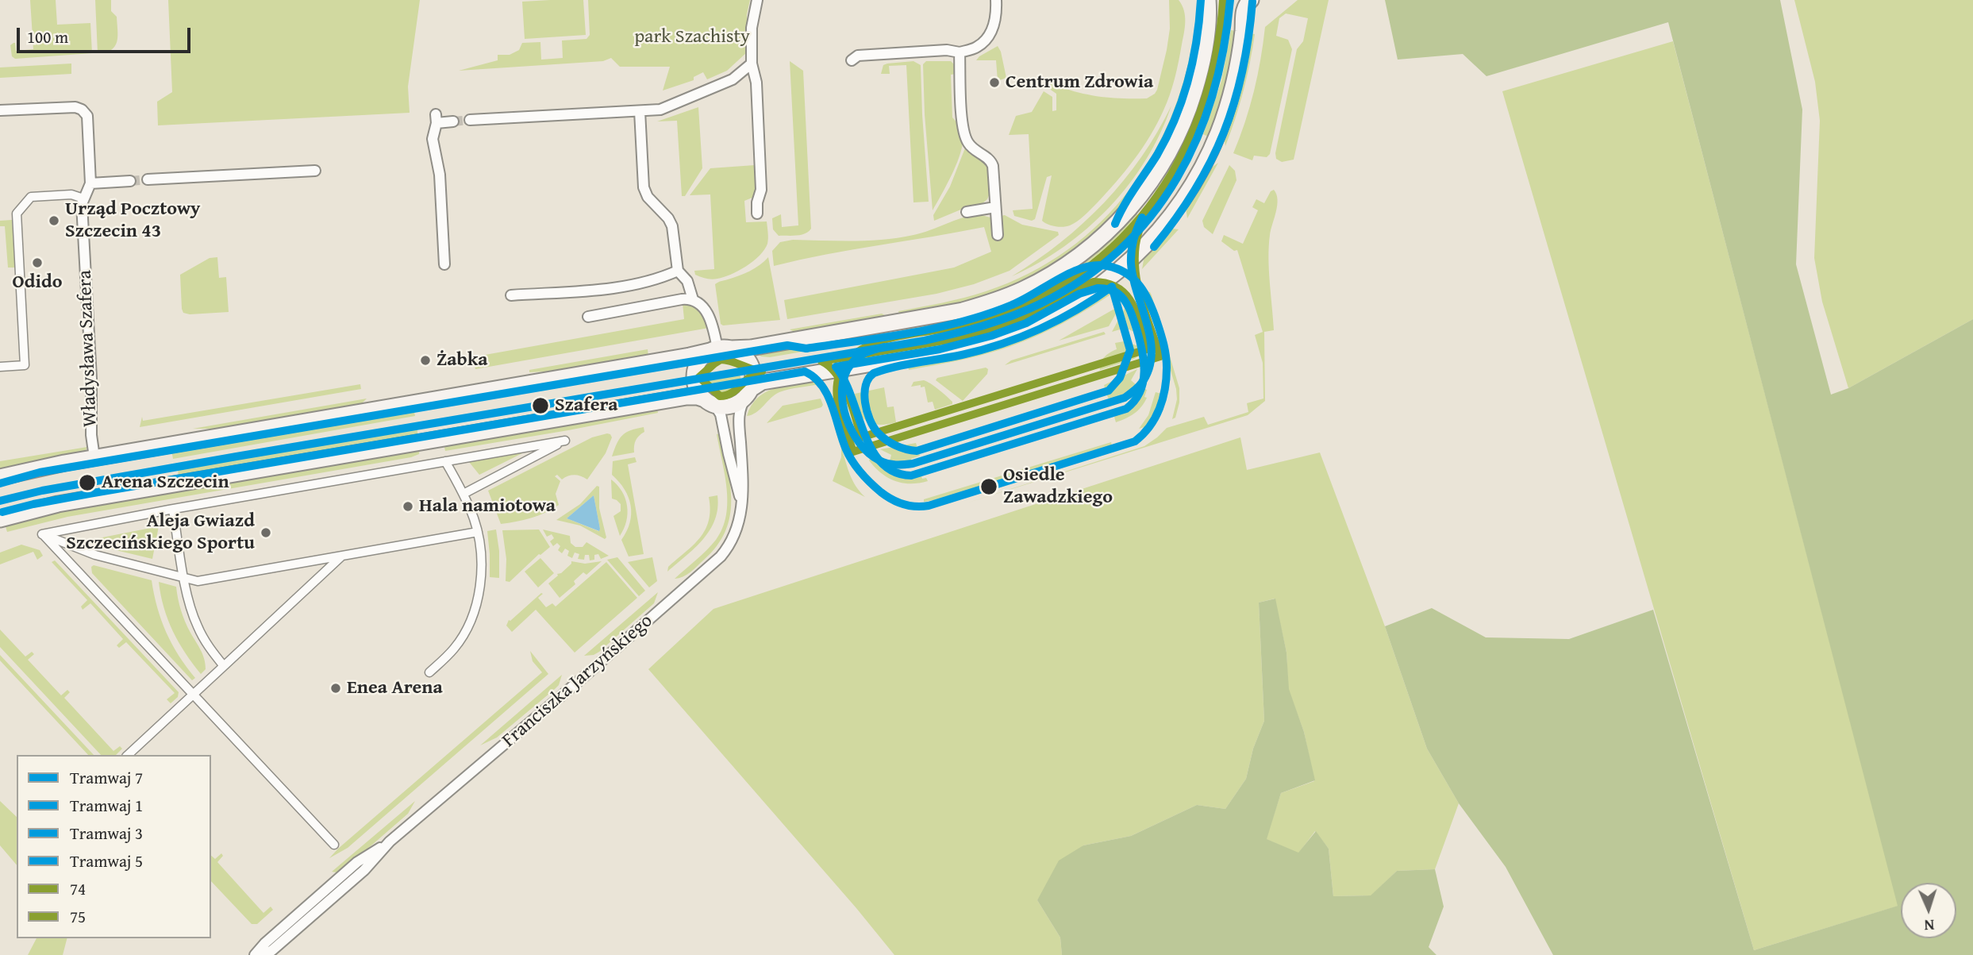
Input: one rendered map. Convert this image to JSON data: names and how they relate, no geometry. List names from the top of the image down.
{
  "streets": {
    "street": ["Władysława Szafera", "Franciszka Jarzyńskiego"]
  },
  "parks": ["park Szachisty"],
  "places": [
    "Centrum Zdrowia",
    "Urząd Pocztowy Szczecin 43",
    "Odido",
    "Żabka",
    "Szafera",
    "Arena Szczecin",
    "Osiedle Zawadzkiego",
    "Hala namiotowa",
    "Aleja Gwiazd Szczecińskiego Sportu",
    "Enea Arena"
  ],
  "lines": [
    "tram line 7",
    "tram line 5",
    "transit line 74",
    "tram line 1",
    "transit line 75",
    "tram line 3"
  ],
  "legend": [
    "Tramwaj 7",
    "Tramwaj 1",
    "Tramwaj 3",
    "Tramwaj 5",
    "74",
    "75"
  ],
  "scale_bar": "100 m",
  "north": "bottom"
}
